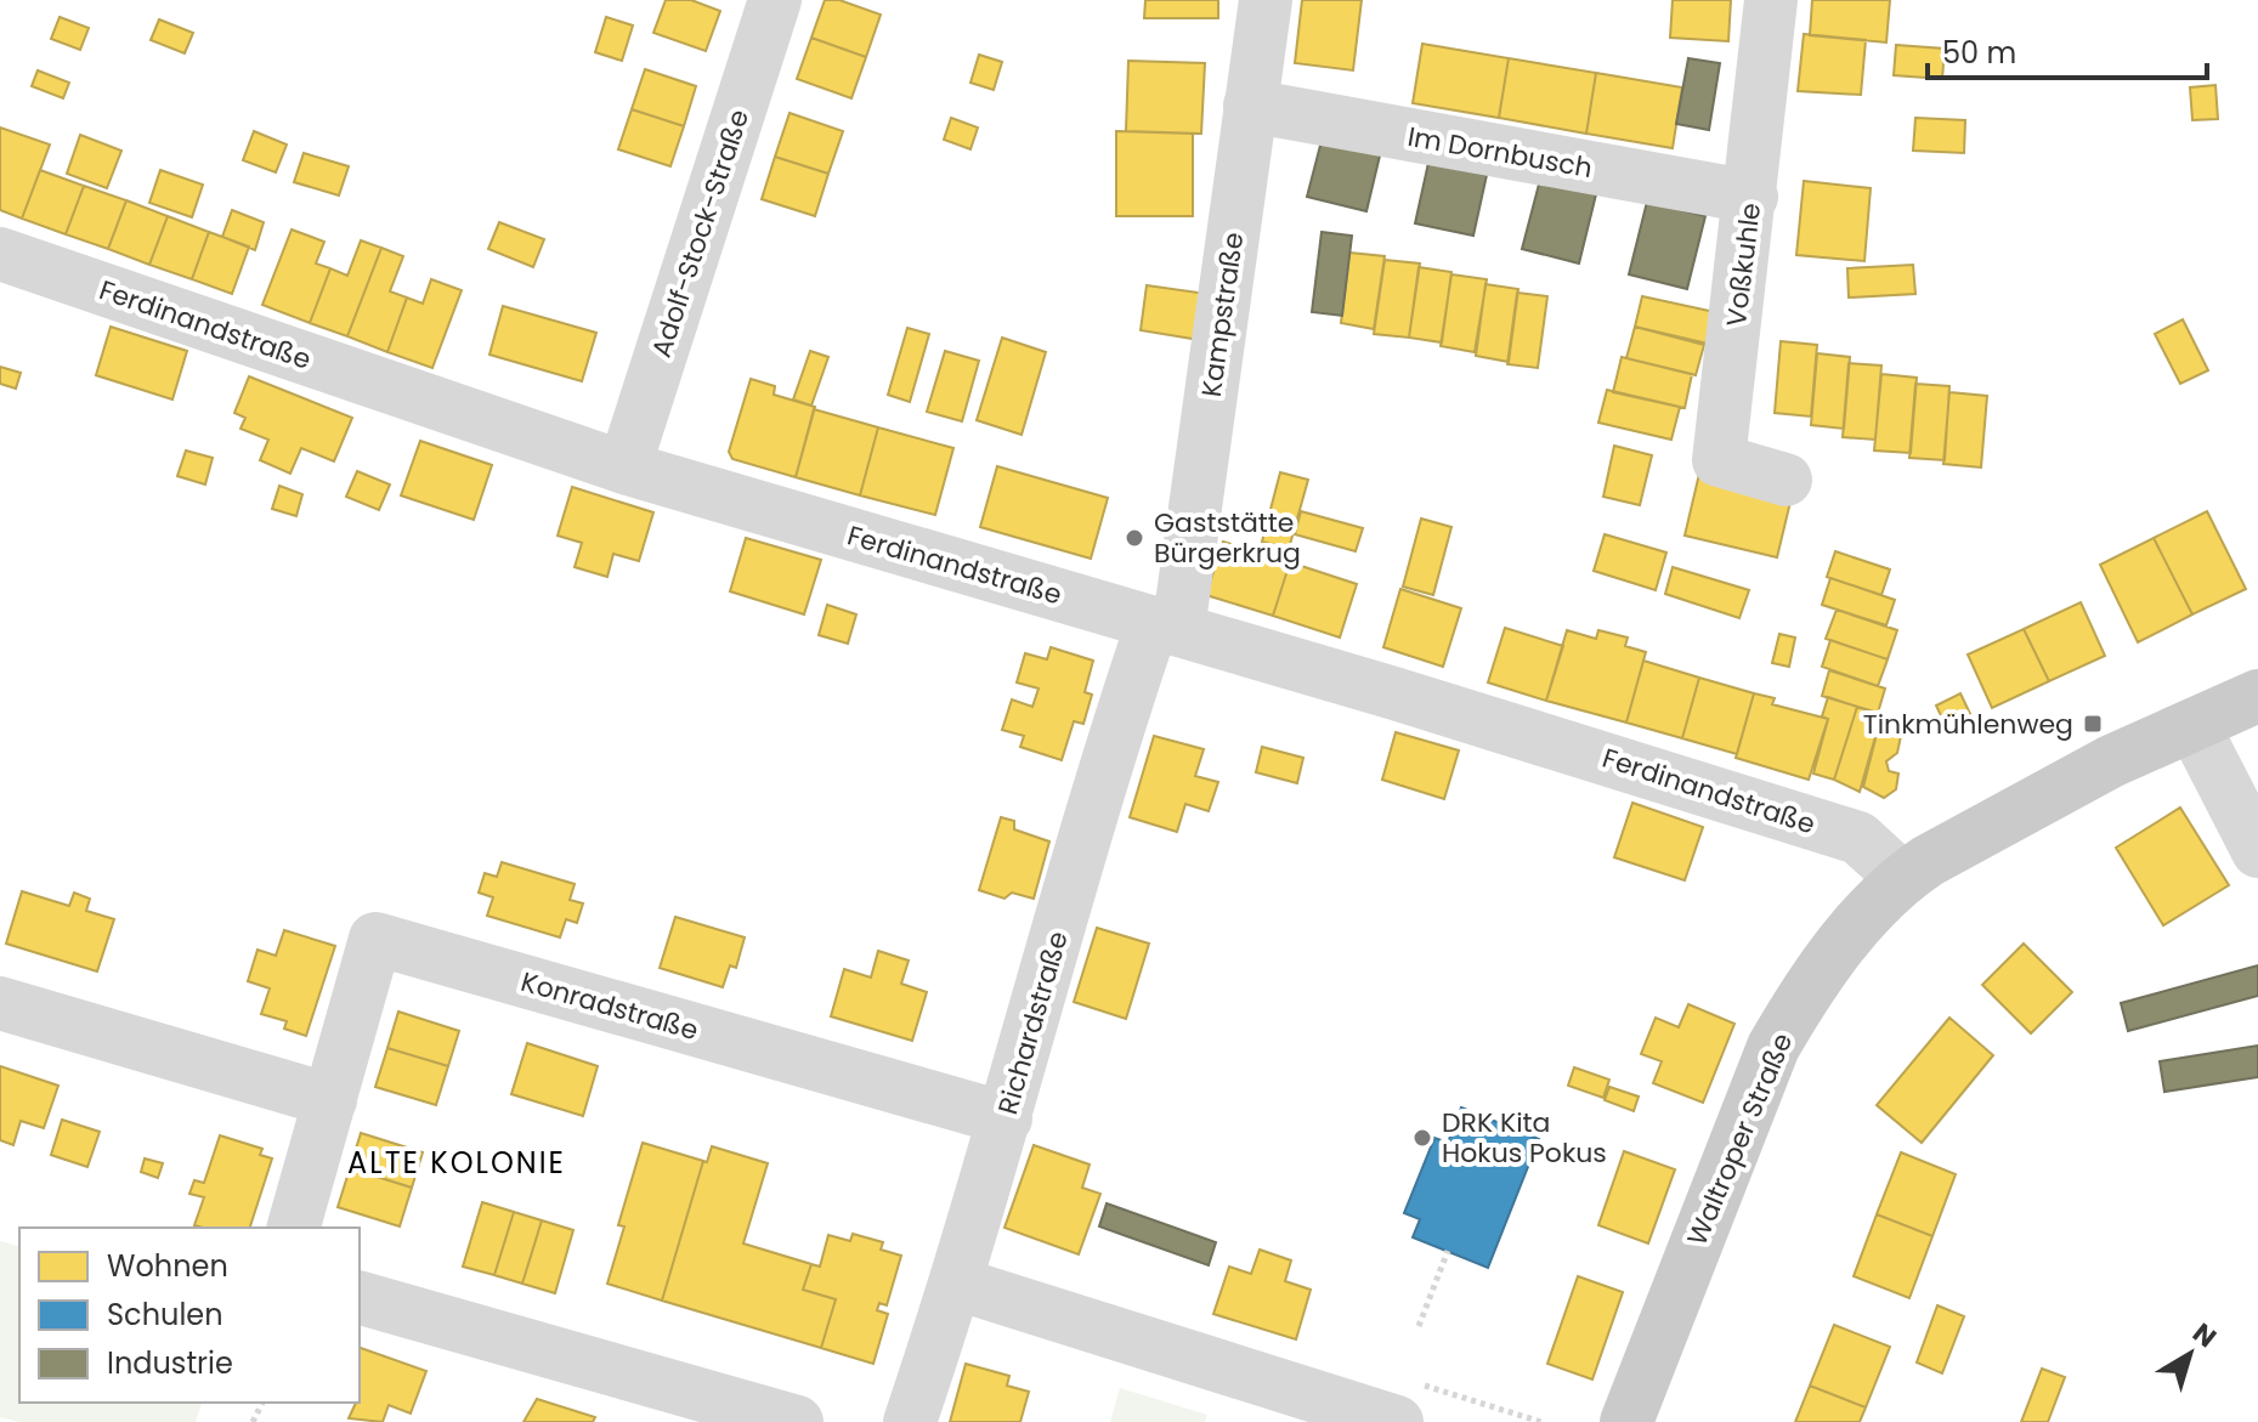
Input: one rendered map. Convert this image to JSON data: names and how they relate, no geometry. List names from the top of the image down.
{
  "streets": {
    "main road": ["Waltroper Straße"],
    "street": [
      "Im Dornbusch",
      "Adolf-Stock-Straße",
      "Voßkuhle",
      "Kampstraße",
      "Ferdinandstraße",
      "Konradstraße",
      "Richardstraße"
    ]
  },
  "crossings": [
    ["Im Dornbusch", "Voßkuhle"],
    ["Im Dornbusch", "Kampstraße"],
    ["Adolf-Stock-Straße", "Ferdinandstraße"],
    ["Kampstraße", "Ferdinandstraße"],
    ["Kampstraße", "Richardstraße"],
    ["Ferdinandstraße", "Richardstraße"],
    ["Ferdinandstraße", "Waltroper Straße"],
    ["Konradstraße", "Richardstraße"]
  ],
  "districts": ["ALTE KOLONIE"],
  "places": {
    "other": ["Gaststätte Bürgerkrug", "DRK Kita Hokus Pokus"],
    "transit": ["Tinkmühlenweg"]
  },
  "legend": ["Wohnen", "Schulen", "Industrie"],
  "scale_bar": "50 m",
  "north": "top right"
}
